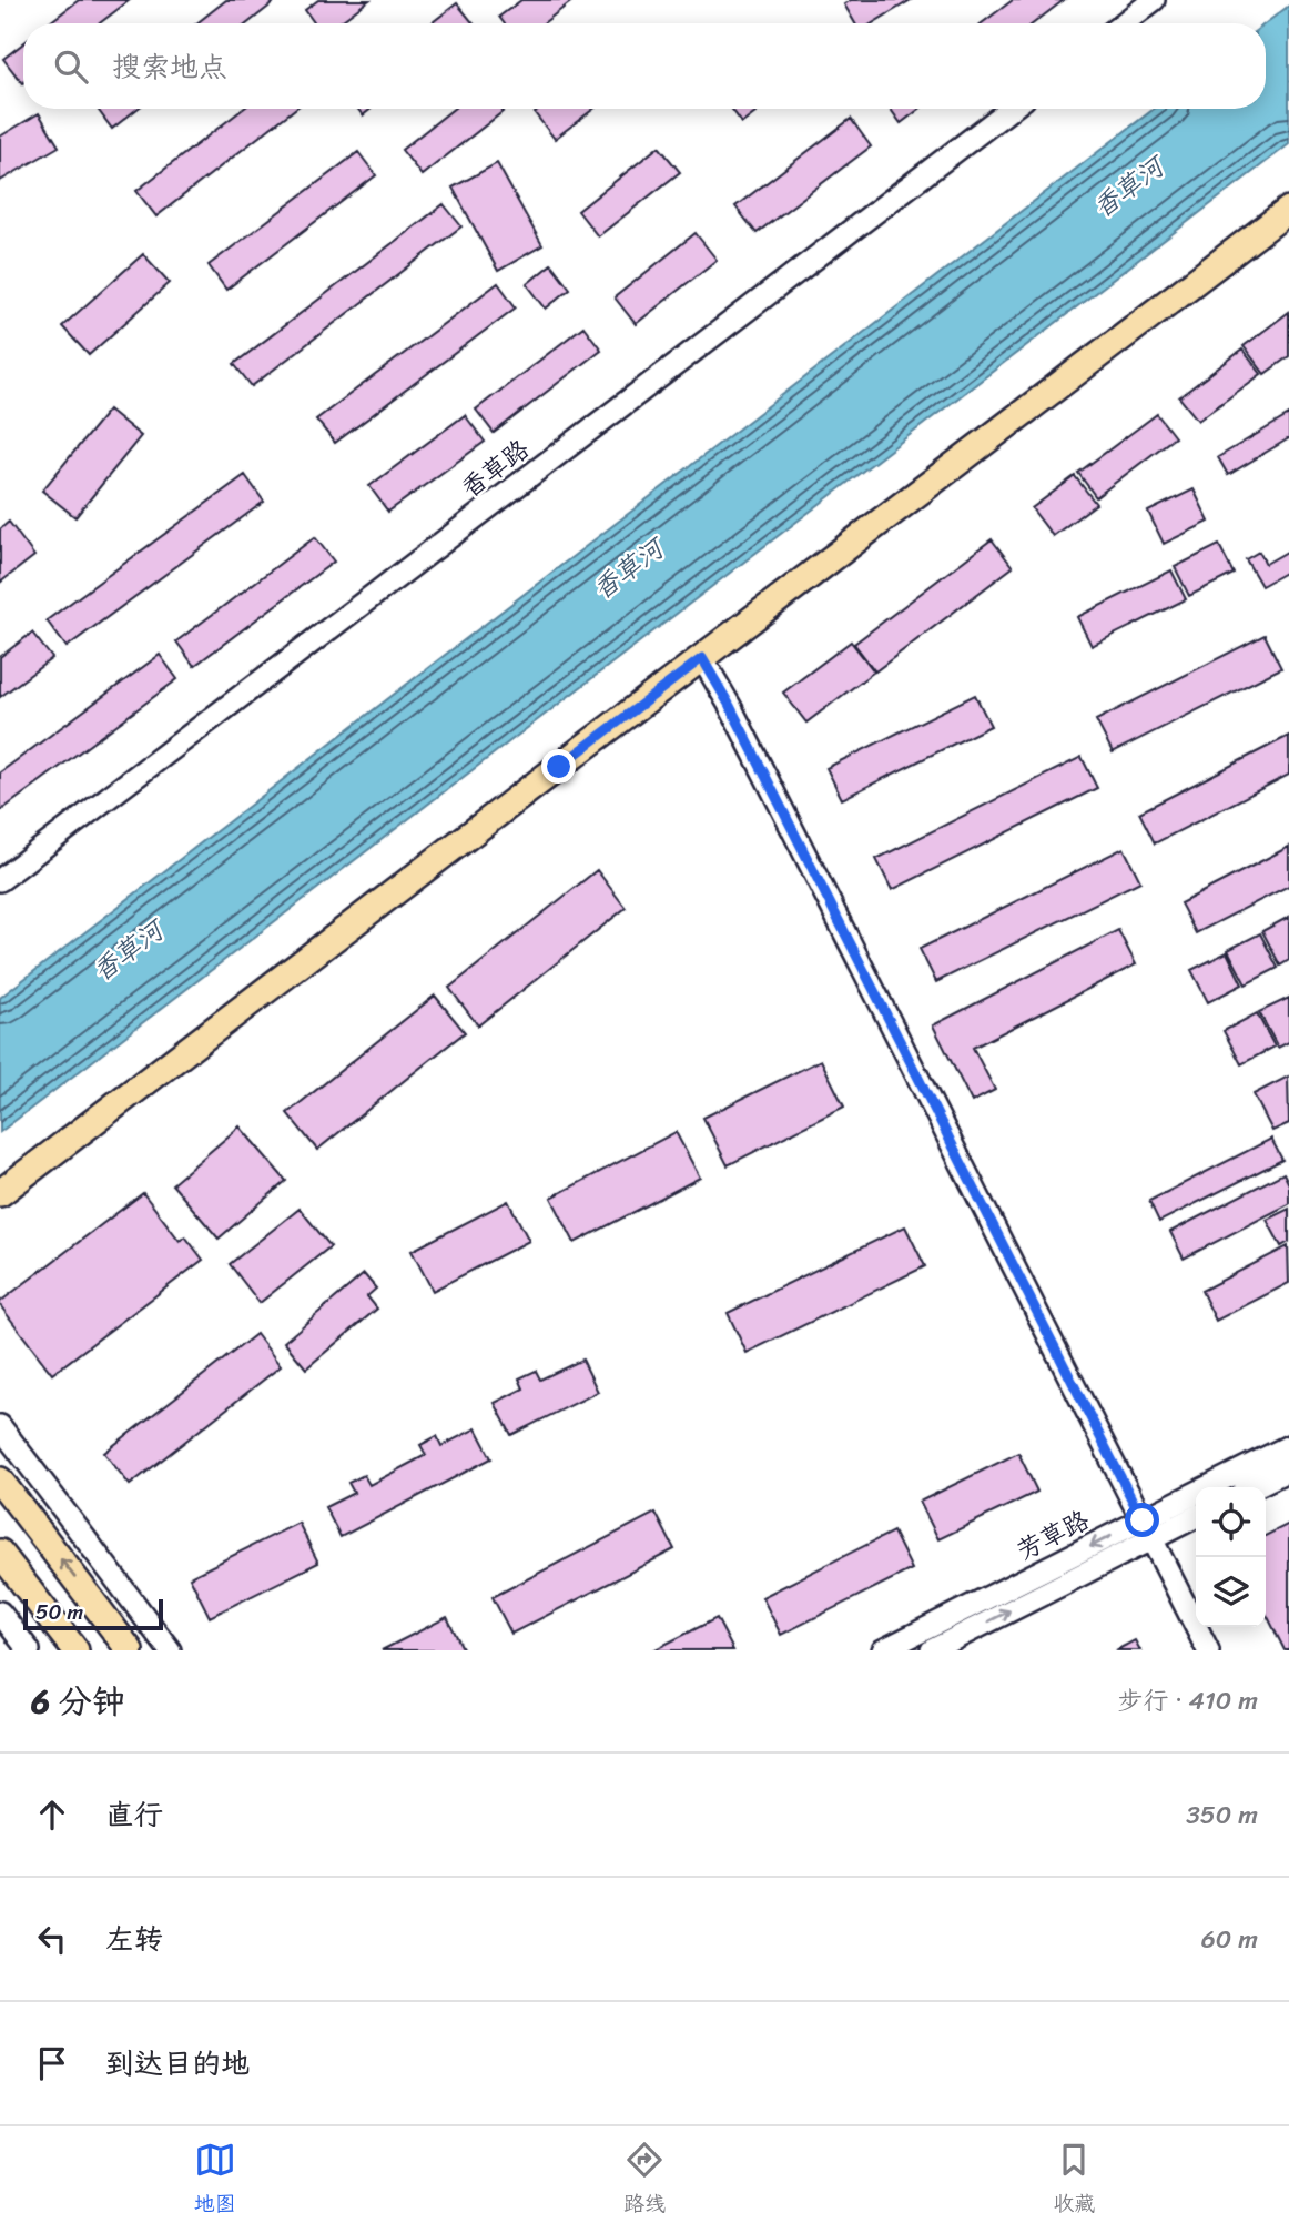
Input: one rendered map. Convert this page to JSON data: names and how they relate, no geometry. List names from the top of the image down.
{
  "streets": {
    "street": ["香草路", "芳草路"]
  },
  "water": ["香草河"],
  "scale_bar": "50 m",
  "page": {
    "search": "搜索地点",
    "scale": "50 m",
    "heading": ["6 分钟", "步行 · 410 m"],
    "list": [
      ["直行", "350 m"],
      ["左转", "60 m"],
      "到达目的地"
    ],
    "nav": ["地图", "路线", "收藏"]
  }
}
